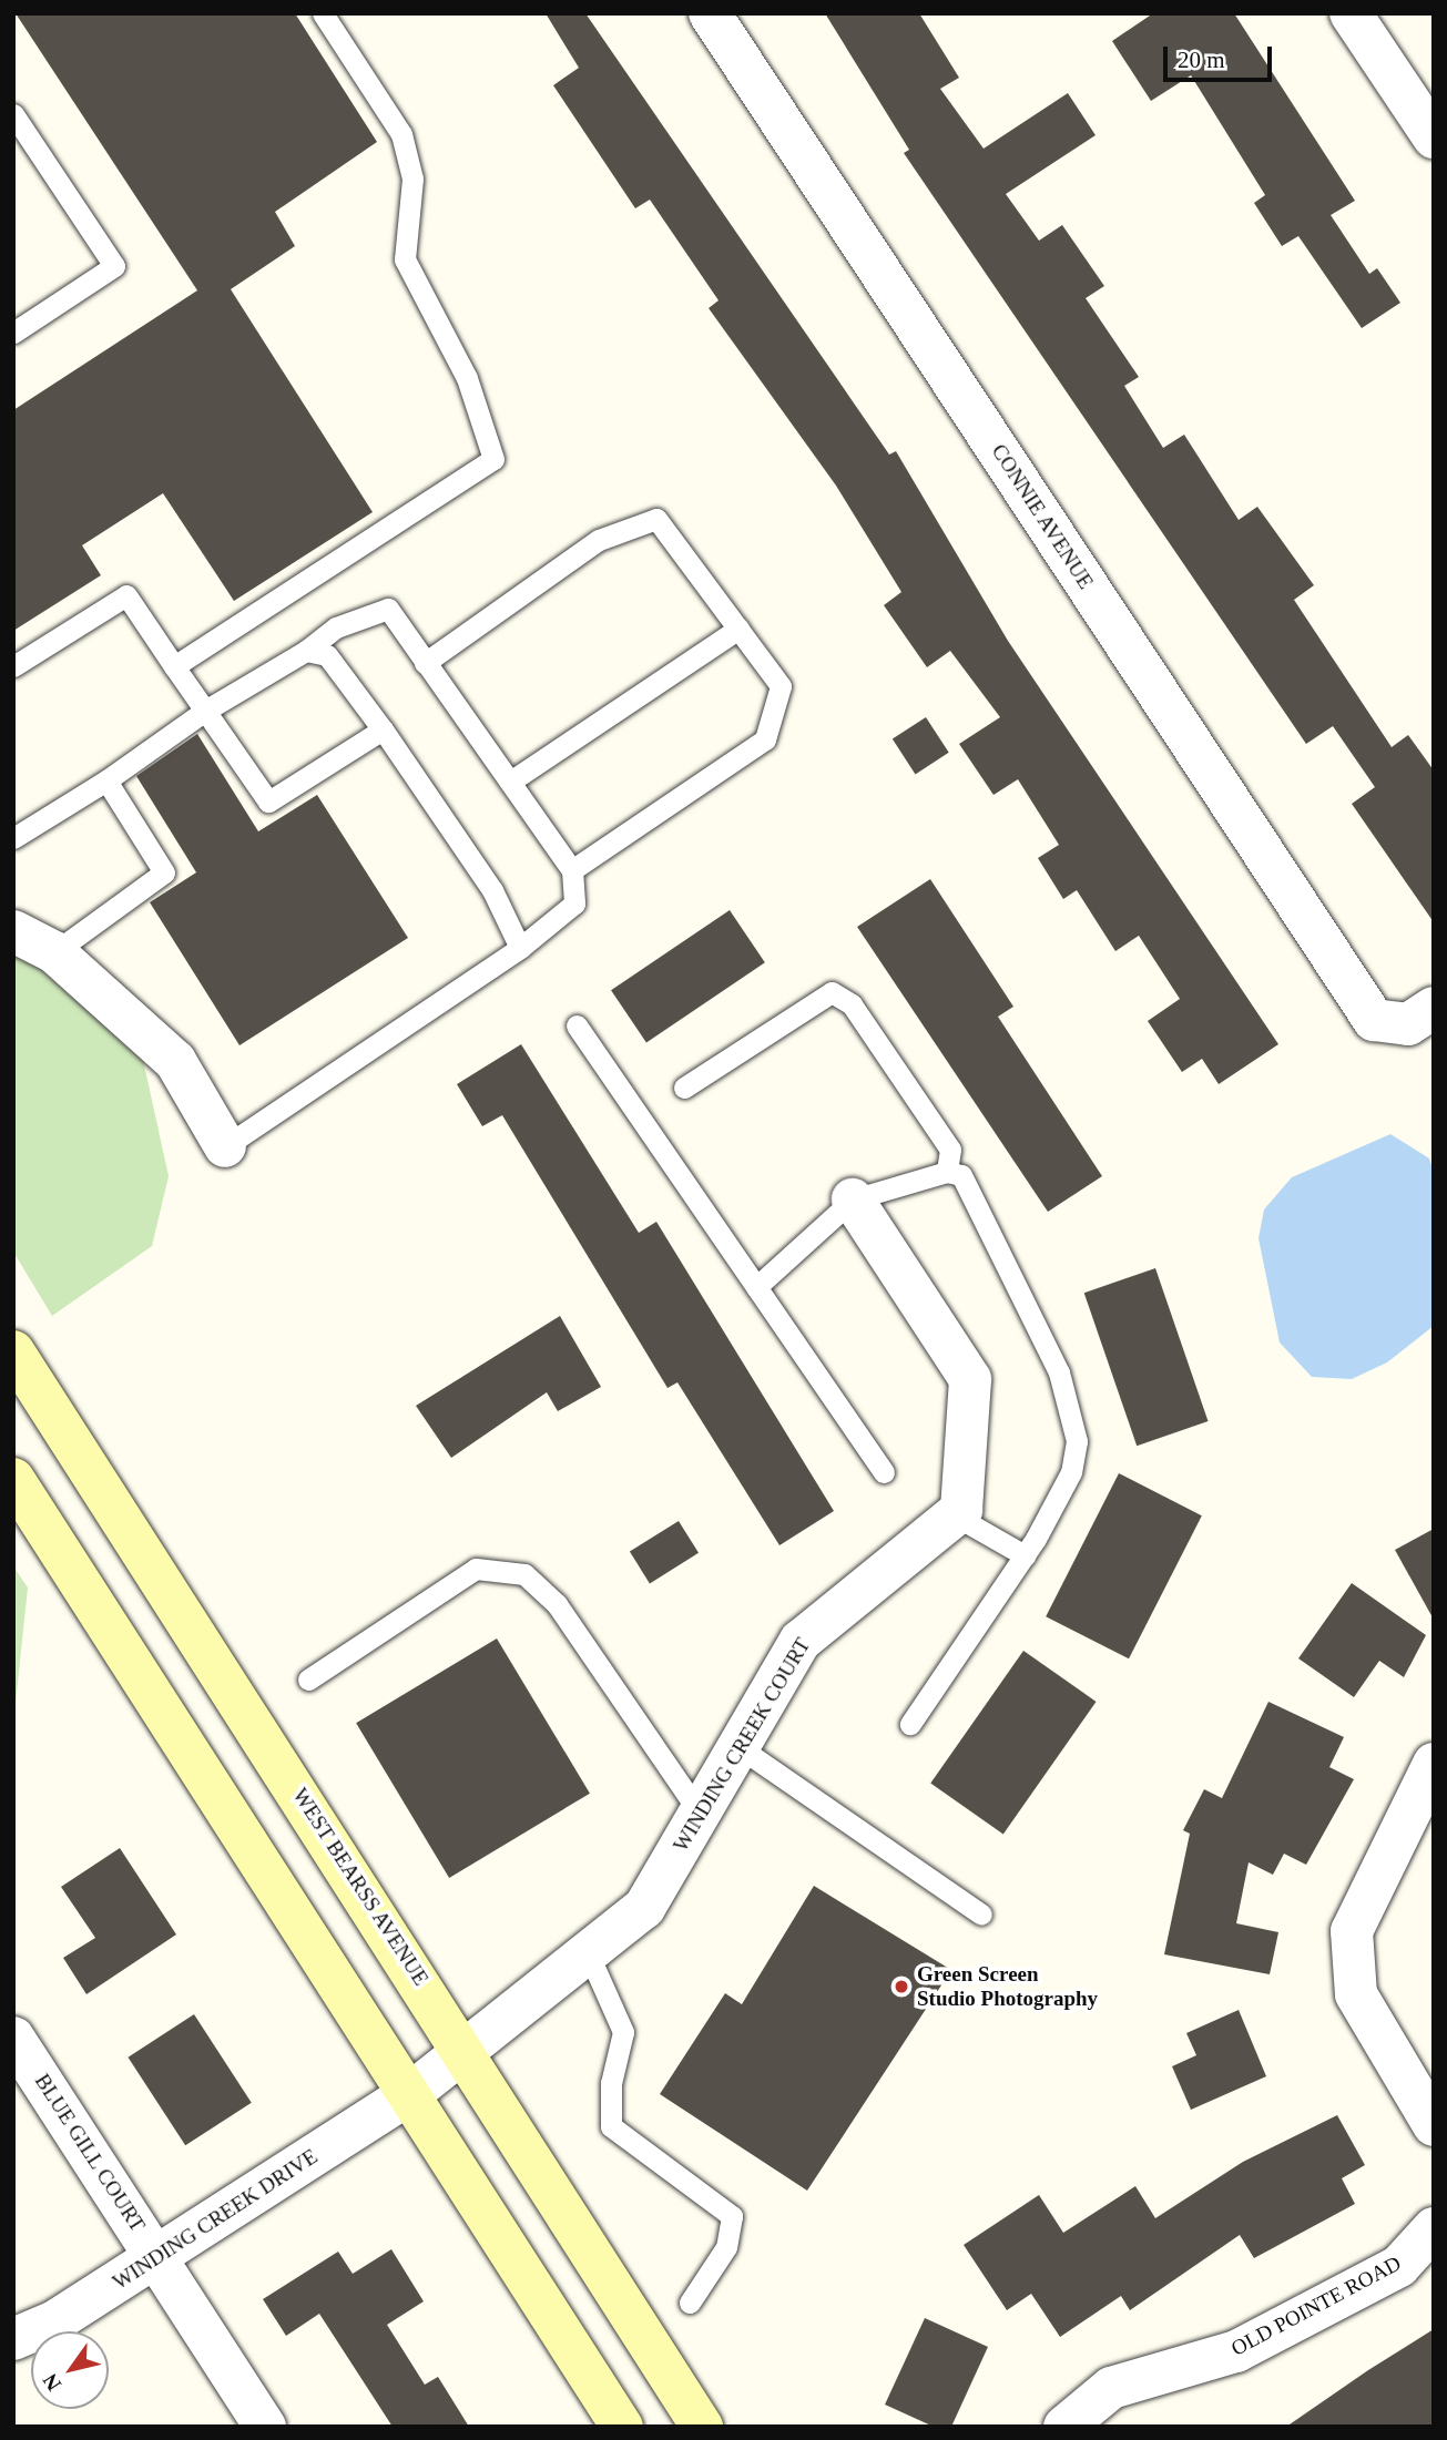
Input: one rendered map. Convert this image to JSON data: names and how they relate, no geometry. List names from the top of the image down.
{
  "streets": {
    "main road": ["WEST BEARSS AVENUE"],
    "street": [
      "CONNIE AVENUE",
      "WINDING CREEK COURT",
      "BLUE GILL COURT",
      "WINDING CREEK DRIVE",
      "OLD POINTE ROAD"
    ]
  },
  "crossings": [
    ["WINDING CREEK COURT", "WEST BEARSS AVENUE"],
    ["WINDING CREEK COURT", "WINDING CREEK DRIVE"],
    ["BLUE GILL COURT", "WINDING CREEK DRIVE"]
  ],
  "places": ["Green Screen Studio Photography"],
  "scale_bar": "20 m",
  "north": "bottom left"
}
